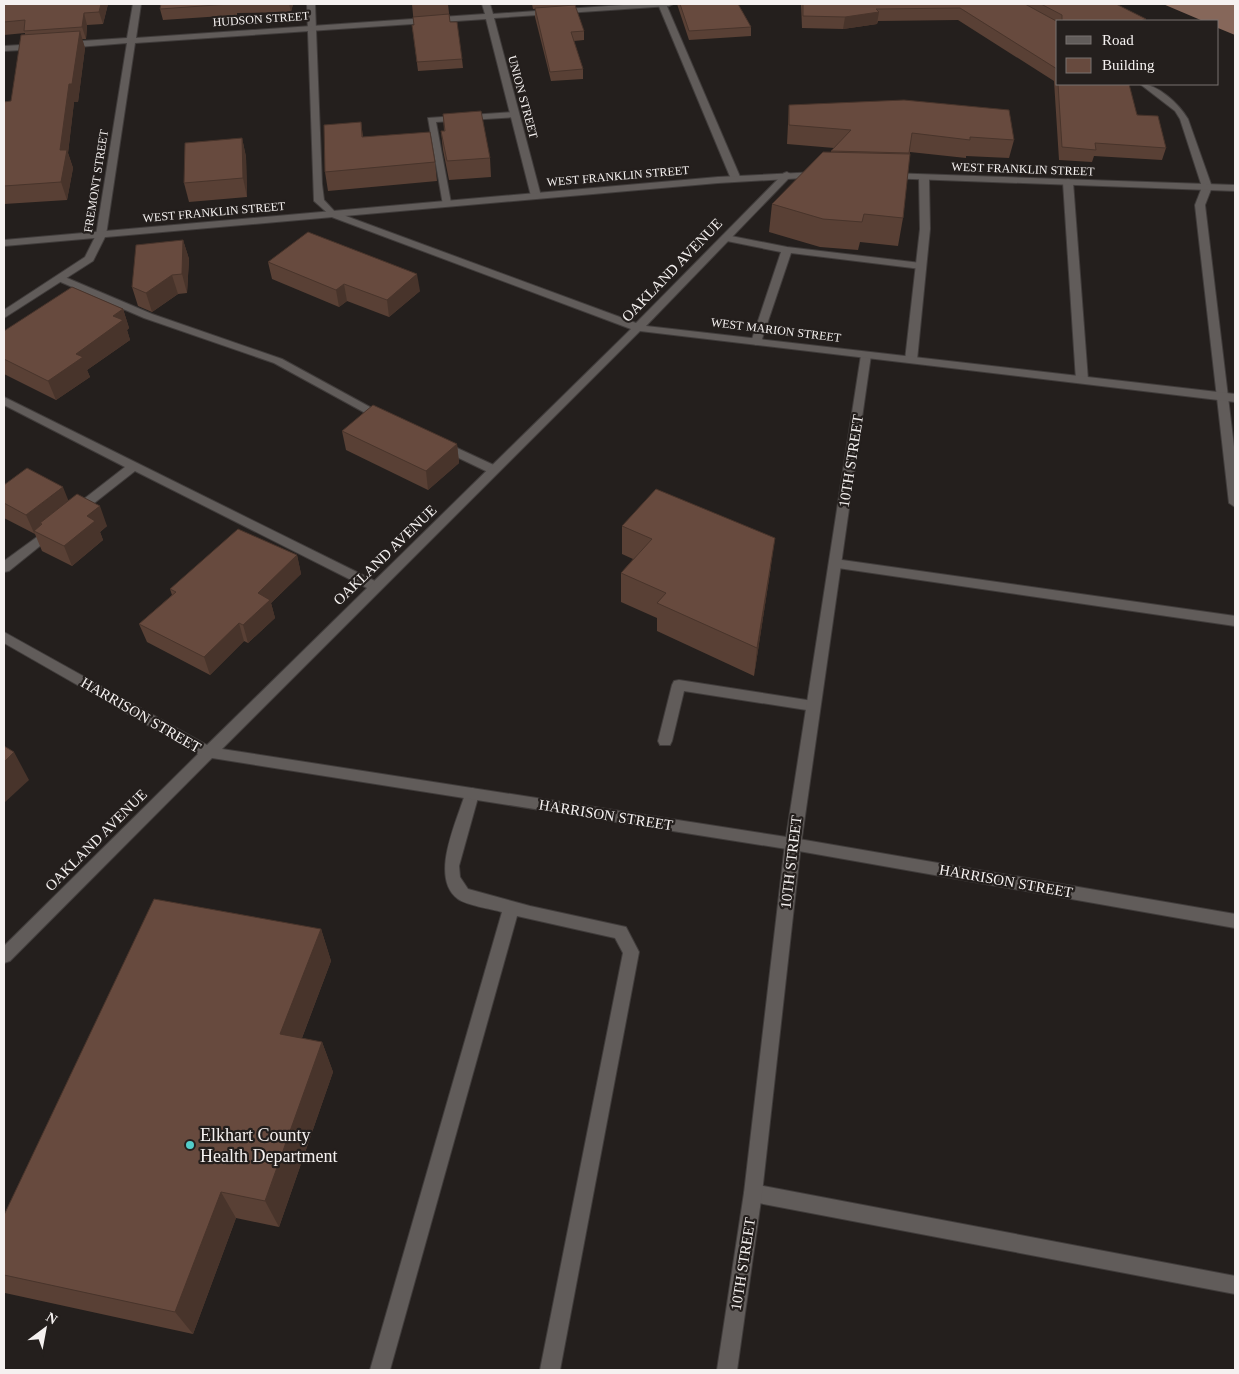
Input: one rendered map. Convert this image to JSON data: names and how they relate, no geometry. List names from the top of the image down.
{
  "streets": {
    "street": [
      "HUDSON STREET",
      "UNION STREET",
      "WEST FRANKLIN STREET",
      "FREMONT STREET",
      "OAKLAND AVENUE",
      "WEST MARION STREET",
      "10TH STREET",
      "HARRISON STREET"
    ]
  },
  "crossings": [
    ["HUDSON STREET", "UNION STREET"],
    ["HUDSON STREET", "FREMONT STREET"],
    ["UNION STREET", "WEST FRANKLIN STREET"],
    ["WEST FRANKLIN STREET", "FREMONT STREET"],
    ["WEST FRANKLIN STREET", "OAKLAND AVENUE"],
    ["WEST FRANKLIN STREET", "WEST MARION STREET"],
    ["OAKLAND AVENUE", "WEST MARION STREET"],
    ["OAKLAND AVENUE", "HARRISON STREET"],
    ["WEST MARION STREET", "10TH STREET"],
    ["10TH STREET", "HARRISON STREET"]
  ],
  "places": ["Elkhart County Health Department"],
  "legend": ["Road", "Building"],
  "north": "top right"
}
